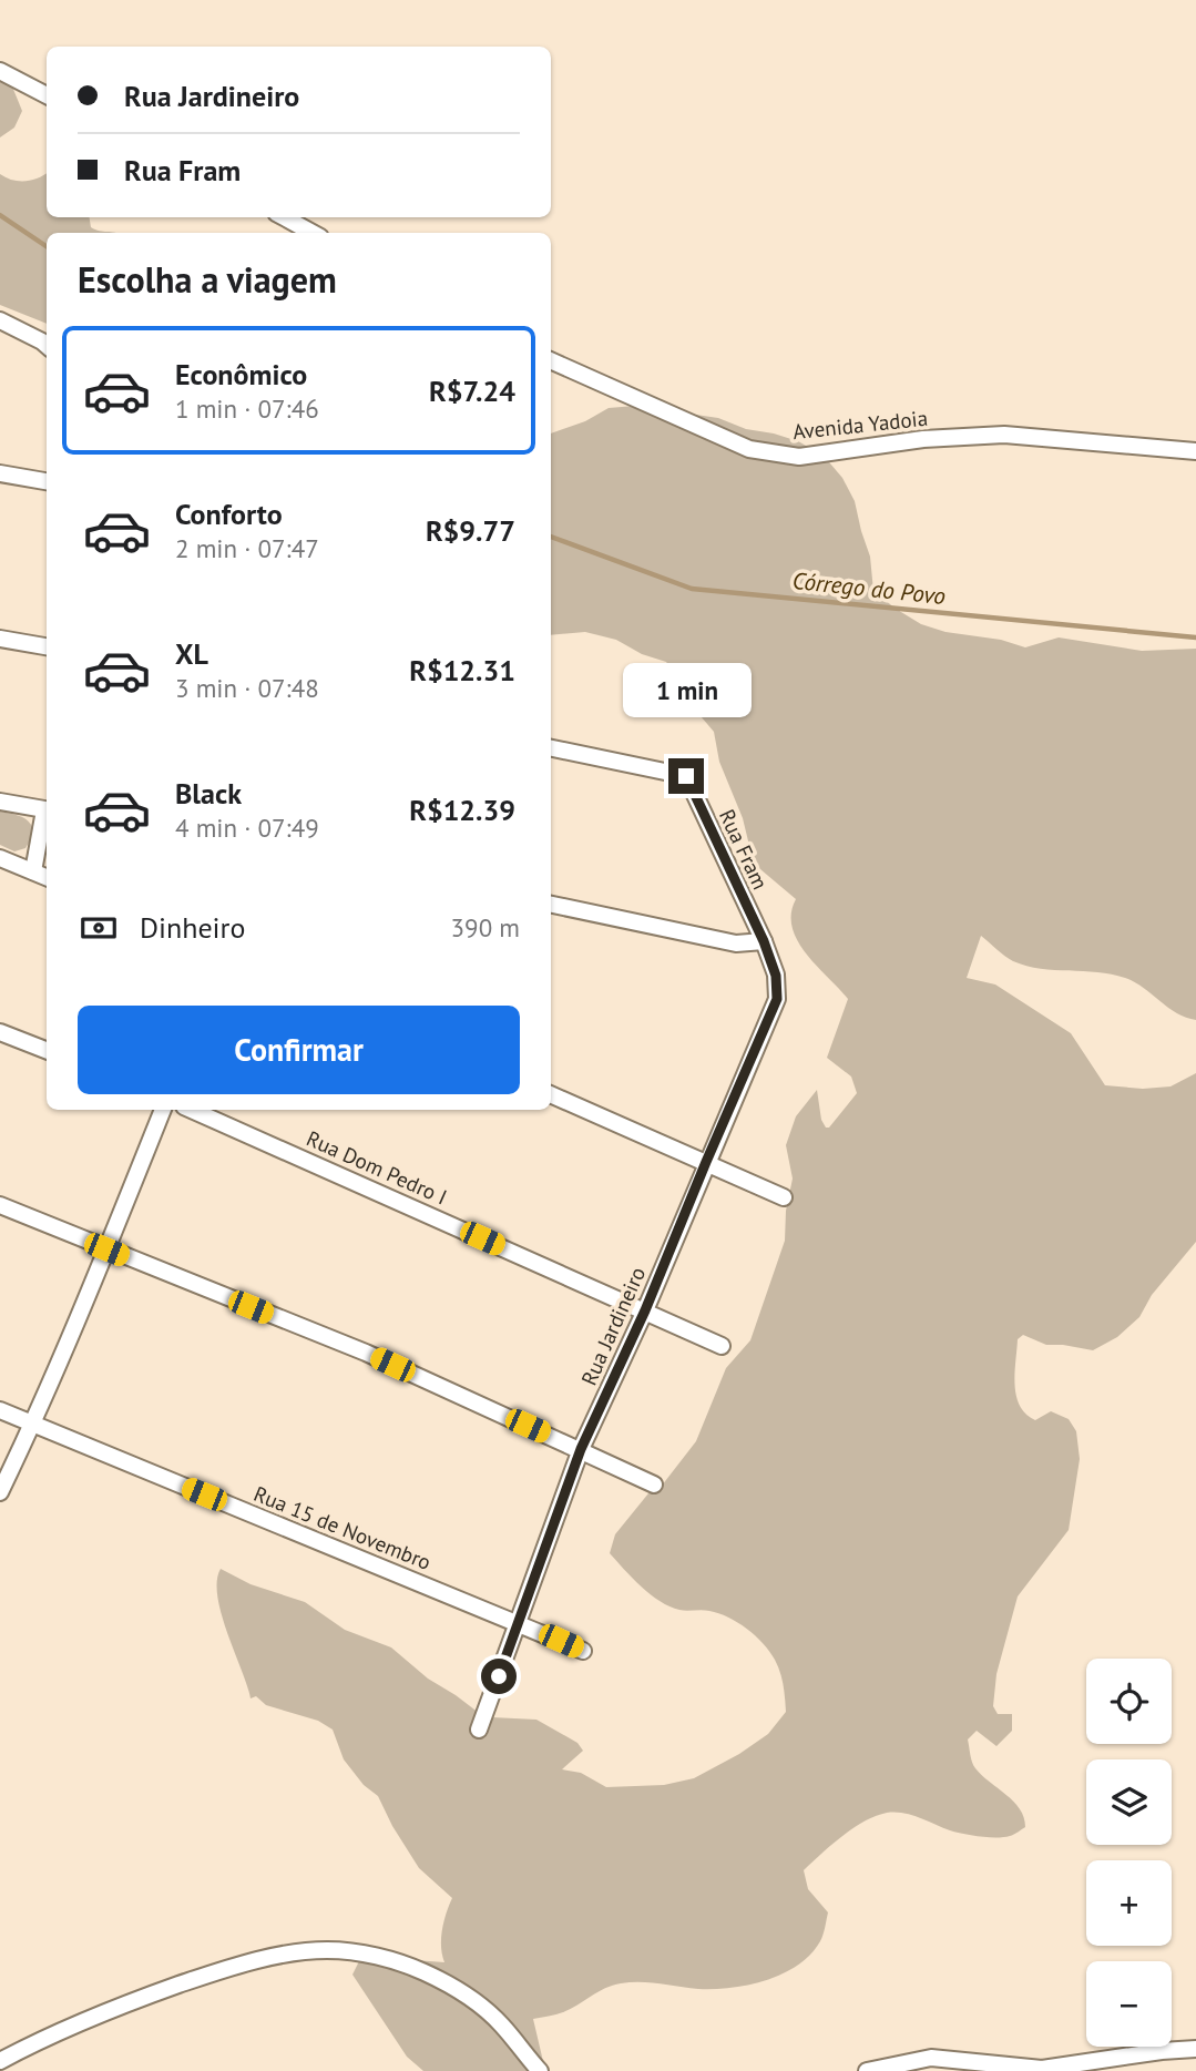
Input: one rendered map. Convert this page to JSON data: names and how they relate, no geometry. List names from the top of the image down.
{
  "streets": {
    "street": [
      "Avenida Yadoia",
      "Rua Fram",
      "Rua Dom Pedro I",
      "Rua Jardineiro",
      "Rua 15 de Novembro"
    ]
  },
  "crossings": [
    ["Rua Fram", "Rua Jardineiro"],
    ["Rua Dom Pedro I", "Rua Jardineiro"],
    ["Rua Jardineiro", "Rua 15 de Novembro"]
  ],
  "water": ["Córrego do Povo"],
  "page": {
    "banner": ["Rua Jardineiro", "Rua Fram"],
    "heading": "Escolha a viagem",
    "list": [
      {
        "name": "Econômico",
        "note": "1 min · 07:46",
        "value": "R$7.24"
      },
      {
        "name": "Conforto",
        "note": "2 min · 07:47",
        "value": "R$9.77"
      },
      {
        "name": "XL",
        "note": "3 min · 07:48",
        "value": "R$12.31"
      },
      {
        "name": "Black",
        "note": "4 min · 07:49",
        "value": "R$12.39"
      }
    ],
    "bubble": "1 min",
    "pay": ["Dinheiro", "390 m"],
    "buttons": "Confirmar",
    "map_buttons": ["+", "−"]
  }
}
